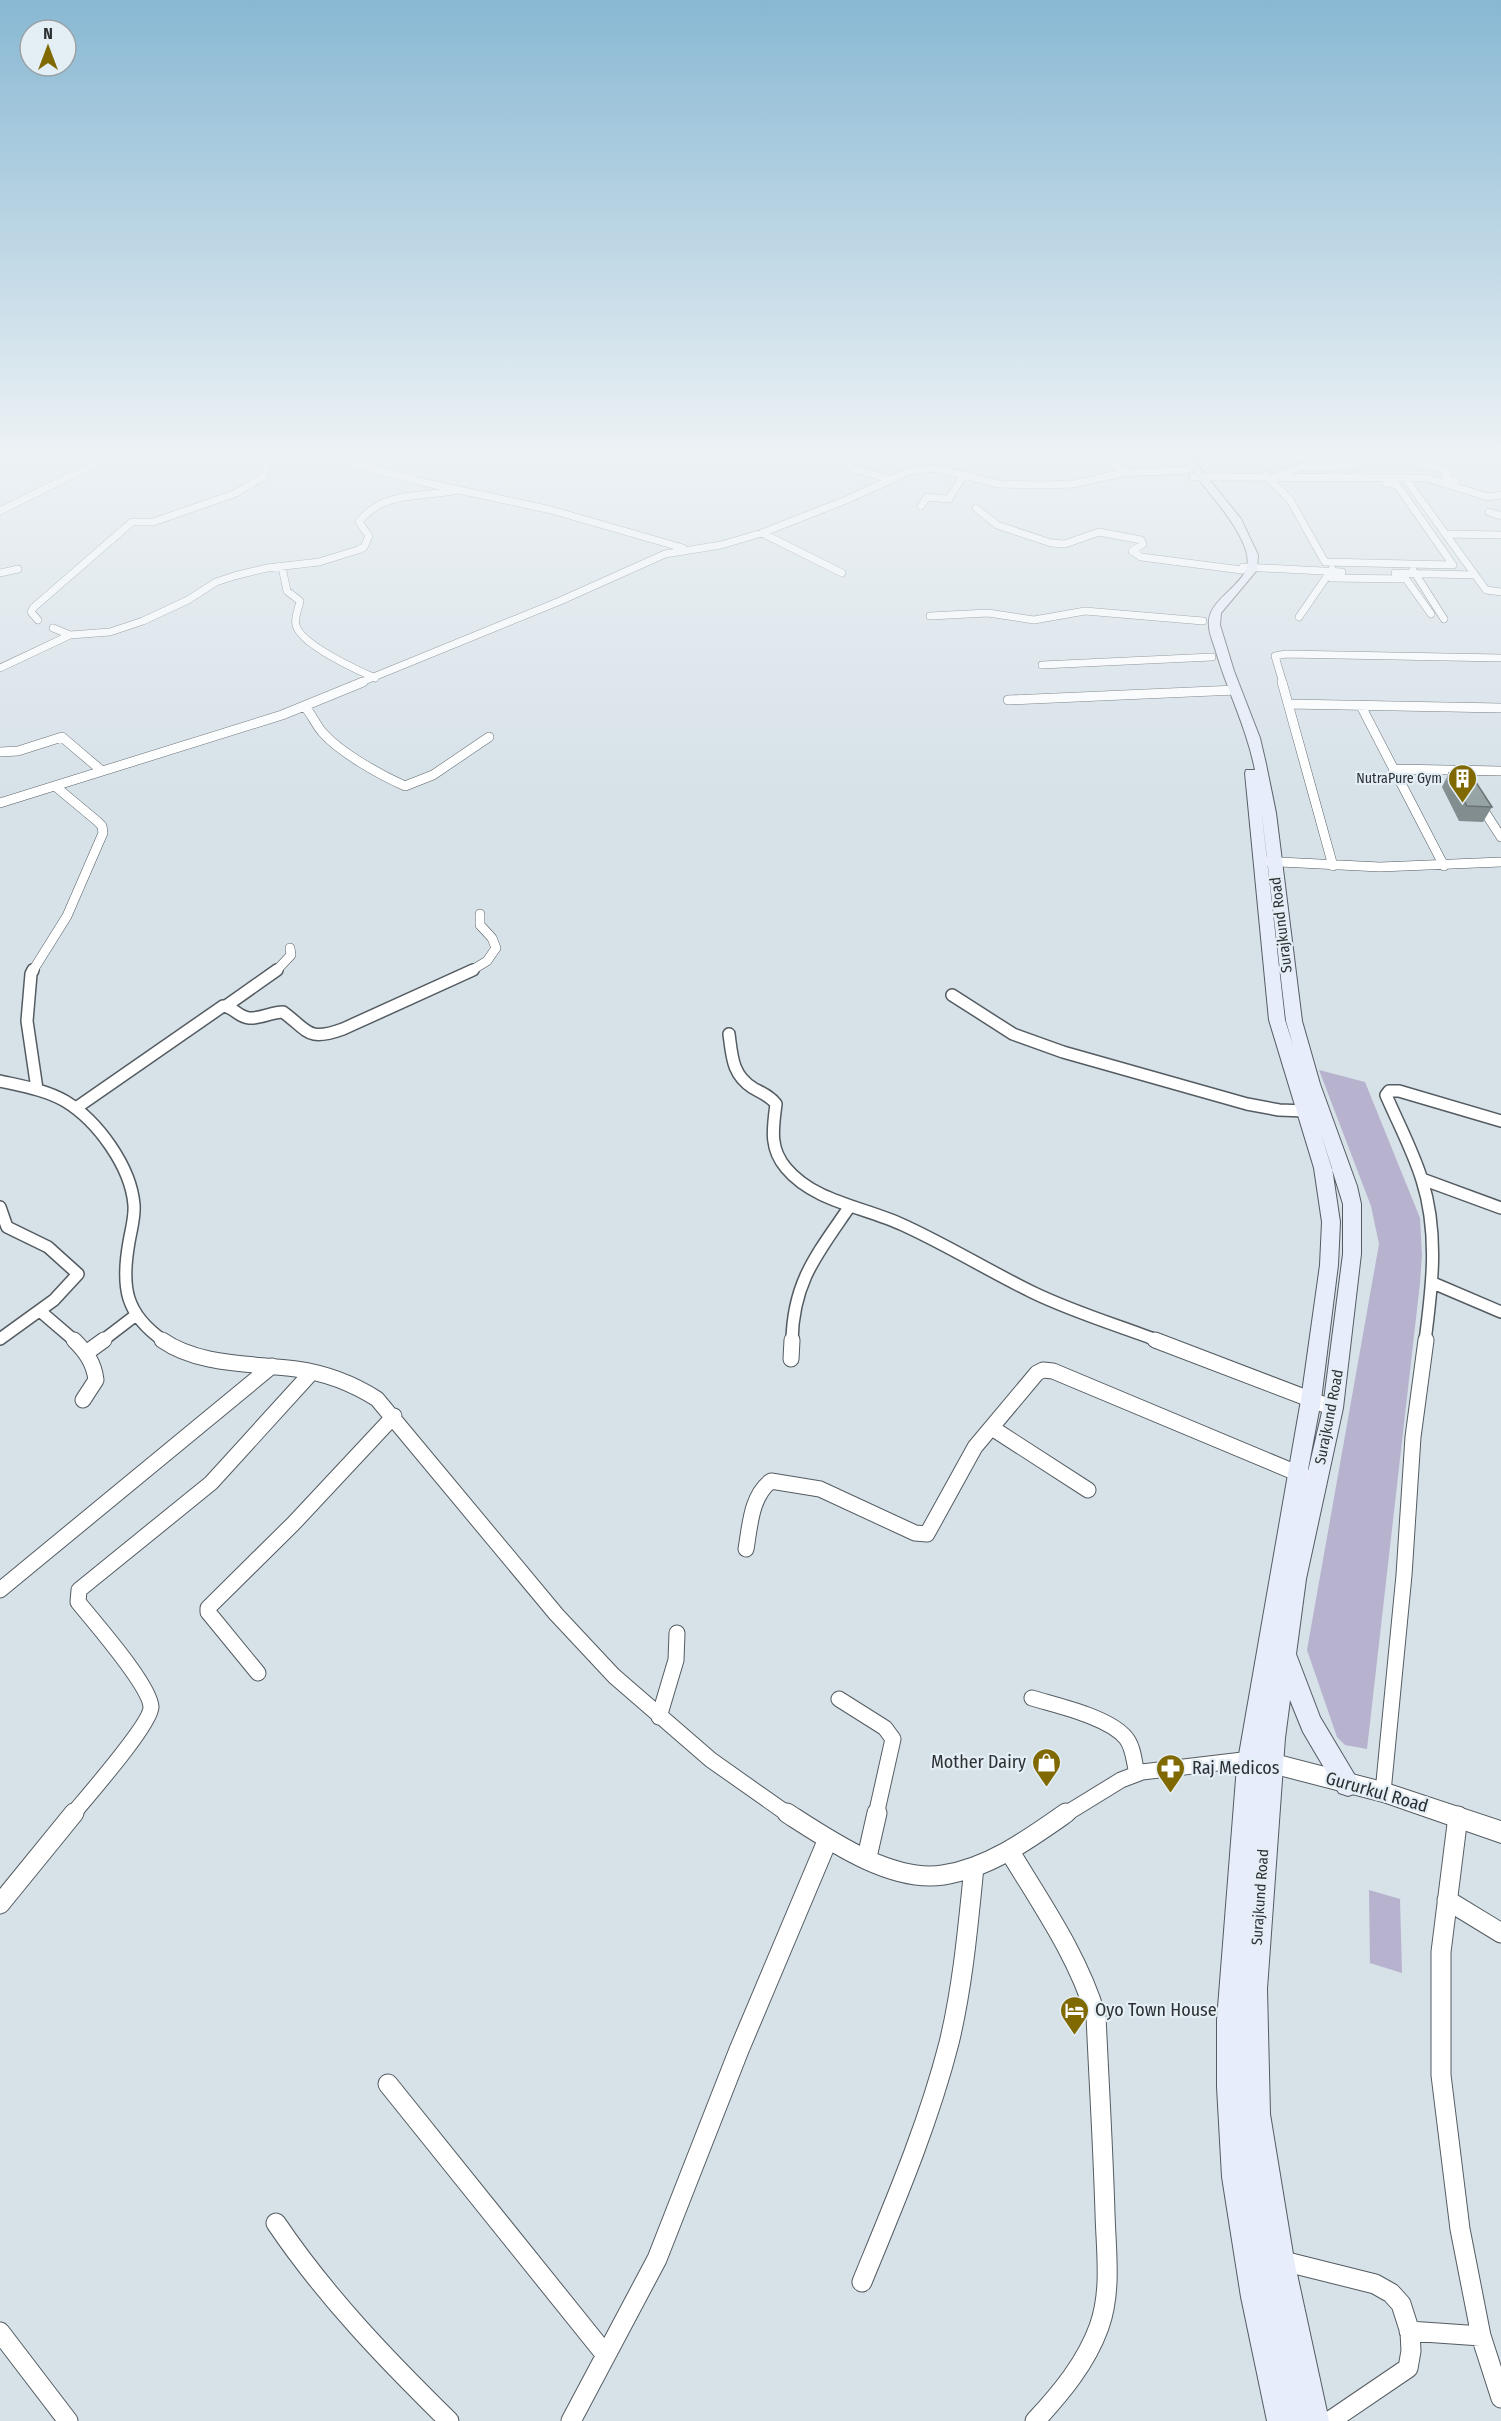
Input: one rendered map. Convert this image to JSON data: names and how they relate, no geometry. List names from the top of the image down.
{
  "streets": {
    "main road": ["Surajkund Road"],
    "street": ["Gururkul Road"]
  },
  "crossings": [
    ["Surajkund Road", "Gururkul Road"]
  ],
  "places": {
    "building": ["NutraPure Gym"],
    "shop": ["Mother Dairy"],
    "pharmacy": ["Raj Medicos"],
    "hotel": ["Oyo Town House"]
  },
  "north": "top"
}
